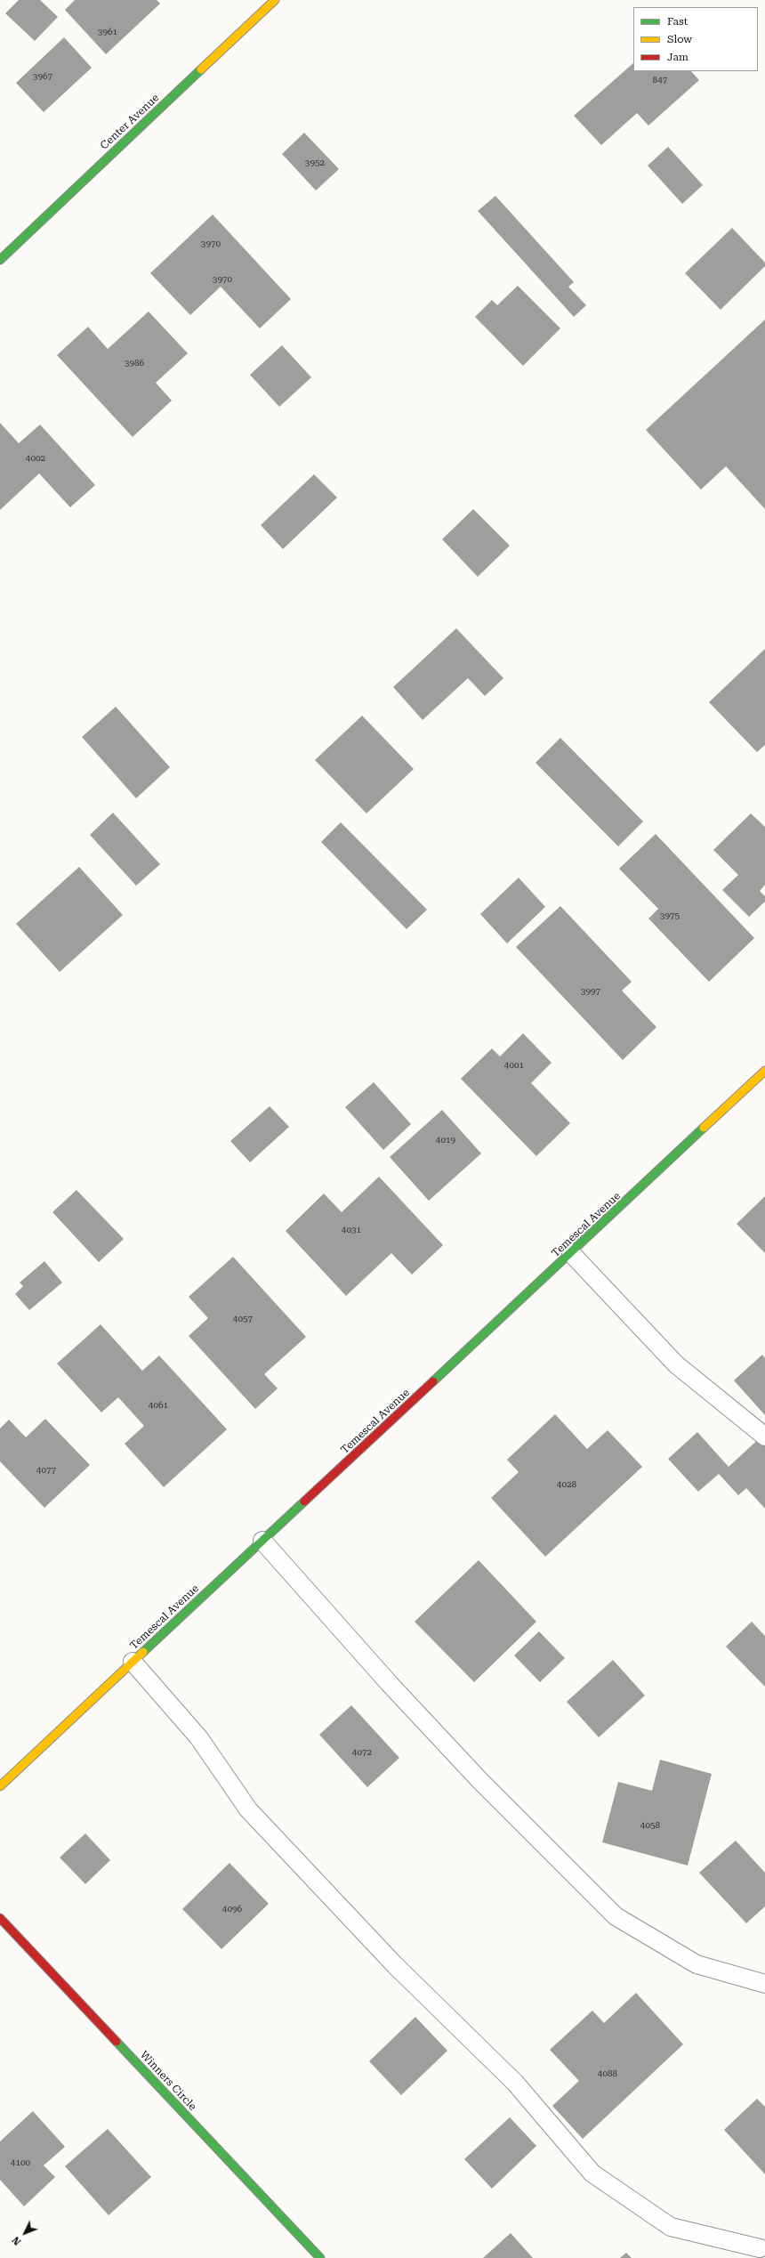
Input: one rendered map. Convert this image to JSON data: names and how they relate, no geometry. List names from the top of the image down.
{
  "streets": {
    "street": ["Center Avenue", "Temescal Avenue", "Winners Circle"]
  },
  "house_numbers": [
    "3961",
    "3967",
    "847",
    "3952",
    "3970",
    "3970",
    "3986",
    "4002",
    "3975",
    "3997",
    "4001",
    "4019",
    "4031",
    "4057",
    "4061",
    "4077",
    "4028",
    "4072",
    "4058",
    "4096",
    "4088",
    "4100"
  ],
  "legend": ["Fast", "Slow", "Jam"],
  "north": "bottom left"
}
